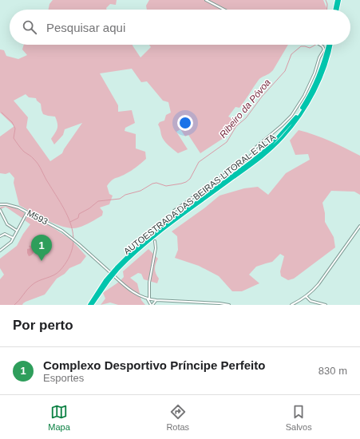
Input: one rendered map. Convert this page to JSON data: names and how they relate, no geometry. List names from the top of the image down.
{
  "streets": {
    "highway": ["AUTOESTRADA DAS BEIRAS LITORAL E ALTA"],
    "street": ["M593"]
  },
  "water": ["Ribeiro da Póvoa"],
  "page": {
    "search": "Pesquisar aqui",
    "pins": "1",
    "heading": "Por perto",
    "list": [
      {
        "mark": "1",
        "name": "Complexo Desportivo Príncipe Perfeito",
        "note": "Esportes",
        "value": "830 m"
      }
    ],
    "nav": ["Mapa", "Rotas", "Salvos"]
  }
}
